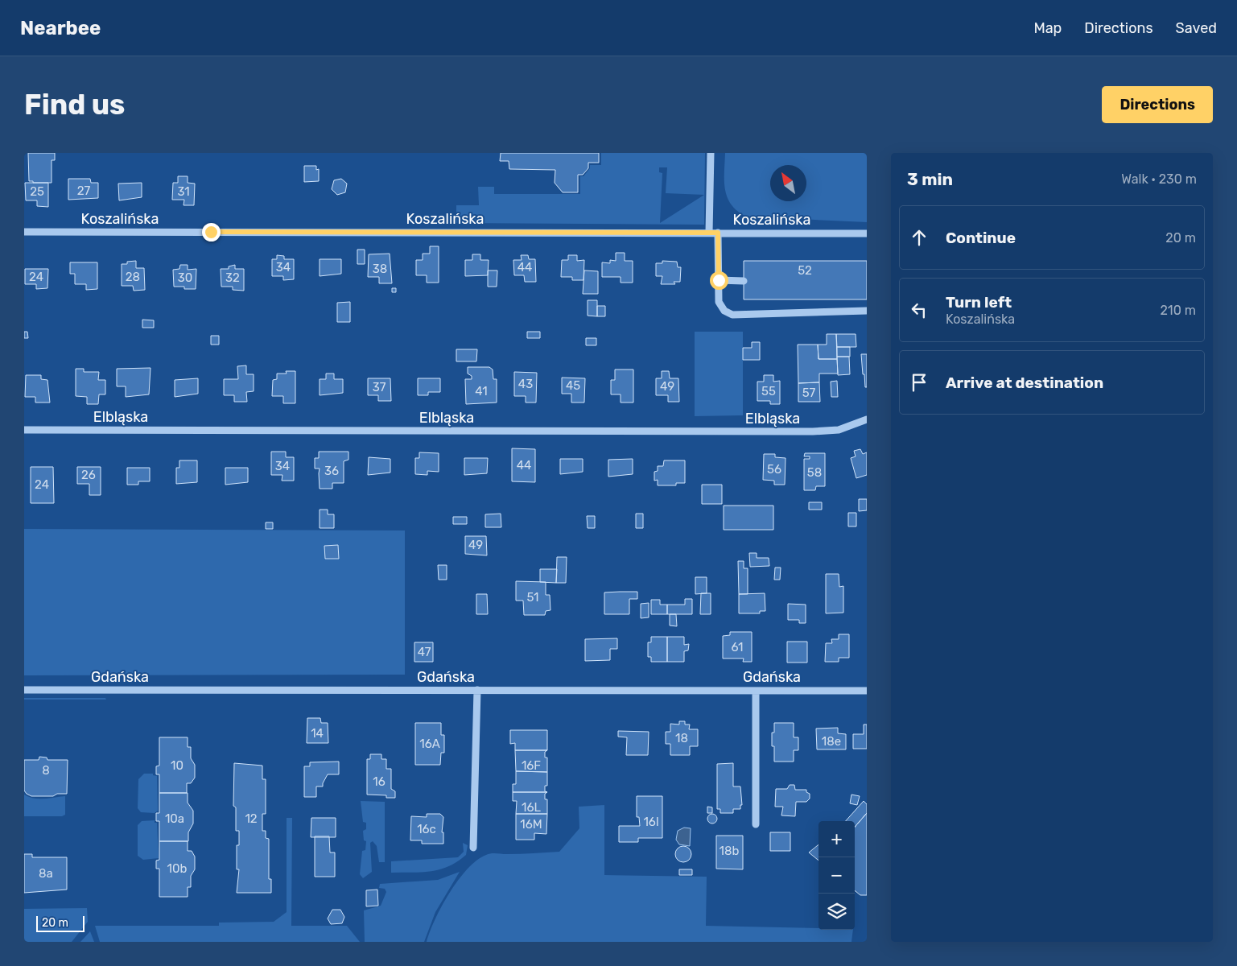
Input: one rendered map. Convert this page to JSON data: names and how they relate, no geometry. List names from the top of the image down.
{
  "streets": {
    "street": ["Koszalińska", "Elbląska", "Gdańska"]
  },
  "house_numbers": [
    "27",
    "25",
    "31",
    "34",
    "44",
    "38",
    "52",
    "24",
    "28",
    "30",
    "32",
    "43",
    "45",
    "49",
    "37",
    "41",
    "55",
    "57",
    "44",
    "34",
    "56",
    "36",
    "58",
    "26",
    "24",
    "49",
    "51",
    "61",
    "47",
    "14",
    "18",
    "18e",
    "16A",
    "10",
    "16F",
    "8",
    "16",
    "16L",
    "10a",
    "12",
    "16l",
    "16M",
    "16c",
    "18b",
    "10b",
    "8a"
  ],
  "scale_bar": "20 m",
  "north": "top left",
  "page": {
    "header": "Nearbee",
    "nav": ["Map", "Directions", "Saved"],
    "buttons": "Directions",
    "title": "Find us",
    "heading": ["3 min", "Walk · 230 m"],
    "list": [
      ["Continue", "20 m"],
      ["Turn left", "Koszalińska", "210 m"],
      "Arrive at destination"
    ],
    "map_buttons": ["+", "−"],
    "scale": "20 m"
  }
}
